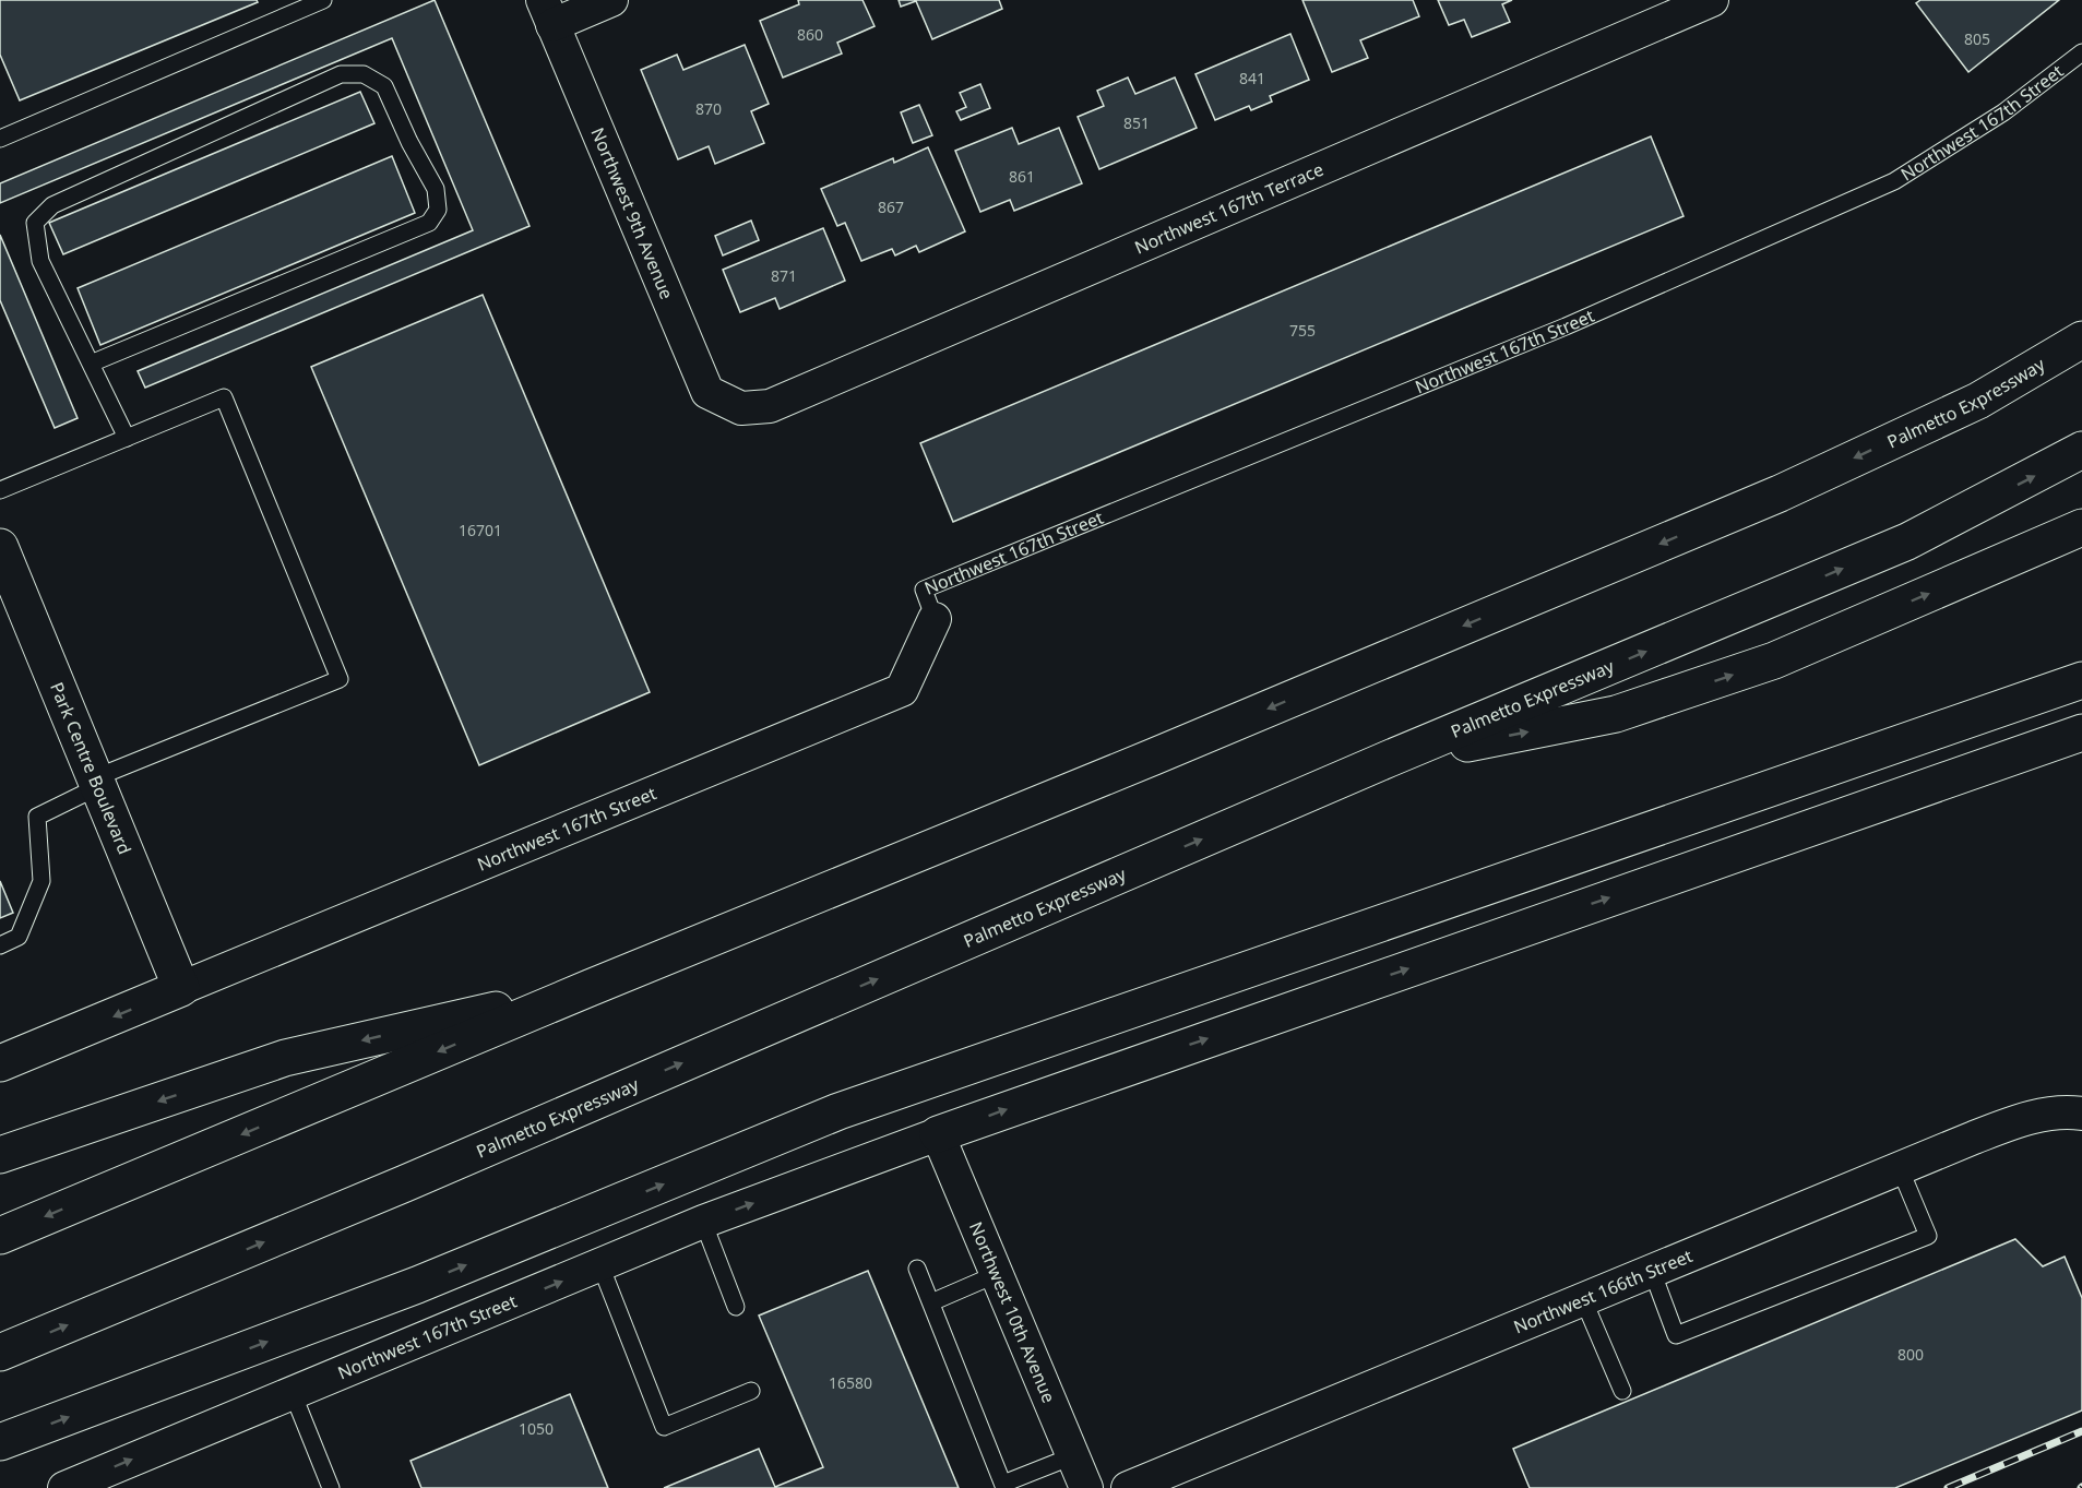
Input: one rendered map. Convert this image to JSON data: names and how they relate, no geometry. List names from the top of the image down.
{
  "streets": {
    "main road": ["Northwest 167th Street", "Palmetto Expressway", "Park Centre Boulevard"],
    "street": [
      "Northwest 167th Terrace",
      "Northwest 9th Avenue",
      "Northwest 166th Street",
      "Northwest 10th Avenue"
    ]
  },
  "crossings": [
    ["Northwest 167th Street", "Park Centre Boulevard"],
    ["Northwest 167th Street", "Northwest 10th Avenue"],
    ["Northwest 167th Terrace", "Northwest 9th Avenue"]
  ],
  "house_numbers": [
    "860",
    "805",
    "841",
    "870",
    "851",
    "861",
    "867",
    "871",
    "755",
    "16701",
    "800",
    "16580",
    "1050"
  ]
}
